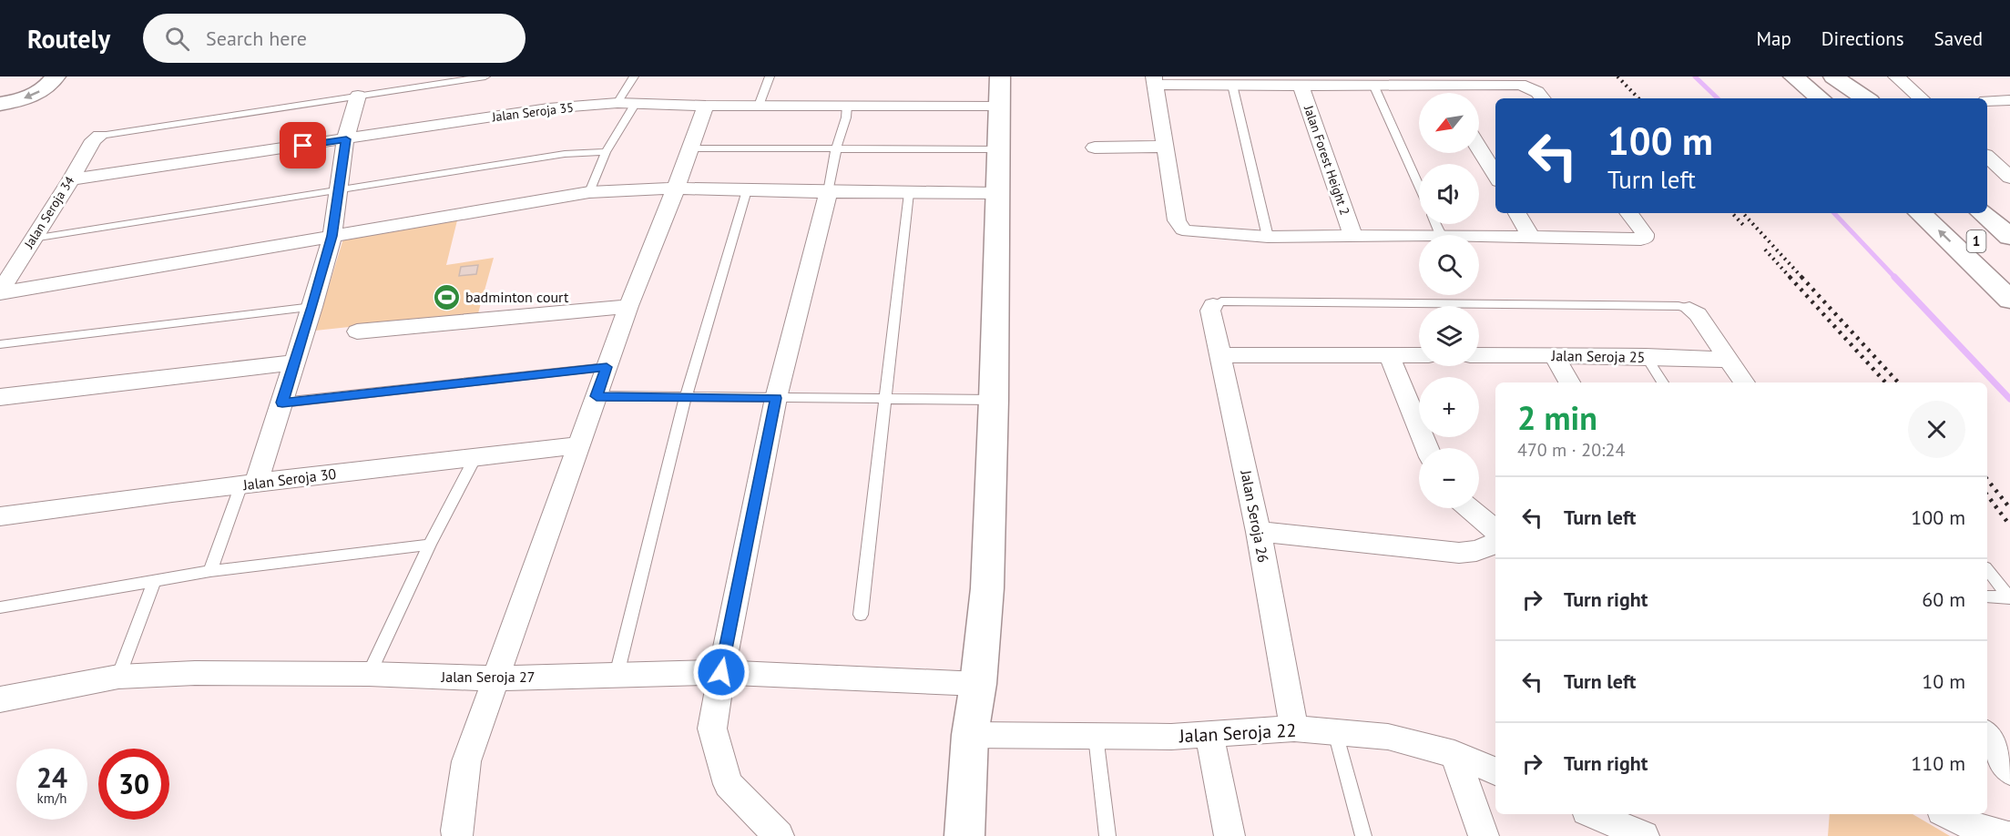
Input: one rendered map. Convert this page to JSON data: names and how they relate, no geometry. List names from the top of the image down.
{
  "streets": {
    "main road": ["1"],
    "street": [
      "Jalan Seroja 35",
      "Jalan Forest Height 2",
      "Jalan Seroja 34",
      "Jalan Seroja 25",
      "Jalan Seroja 30",
      "Jalan Seroja 26",
      "Jalan Seroja 27",
      "Jalan Seroja 22"
    ]
  },
  "crossings": [
    ["Jalan Seroja 35", "Jalan Seroja 34"],
    ["Jalan Seroja 26", "Jalan Seroja 22"]
  ],
  "places": {
    "sports": ["badminton court"]
  },
  "north": "bottom left",
  "page": {
    "header": "Routely",
    "search": "Search here",
    "nav": ["Map", "Directions", "Saved"],
    "map_buttons": ["+", "−"],
    "turn": ["100 m", "Turn left"],
    "heading": ["2 min", "470 m · 20:24"],
    "list": [
      {
        "name": "Turn left",
        "value": "100 m"
      },
      {
        "name": "Turn right",
        "value": "60 m"
      },
      {
        "name": "Turn left",
        "value": "10 m"
      },
      {
        "name": "Turn right",
        "value": "110 m"
      }
    ],
    "speed": "24 km/h",
    "limit": "30"
  }
}
